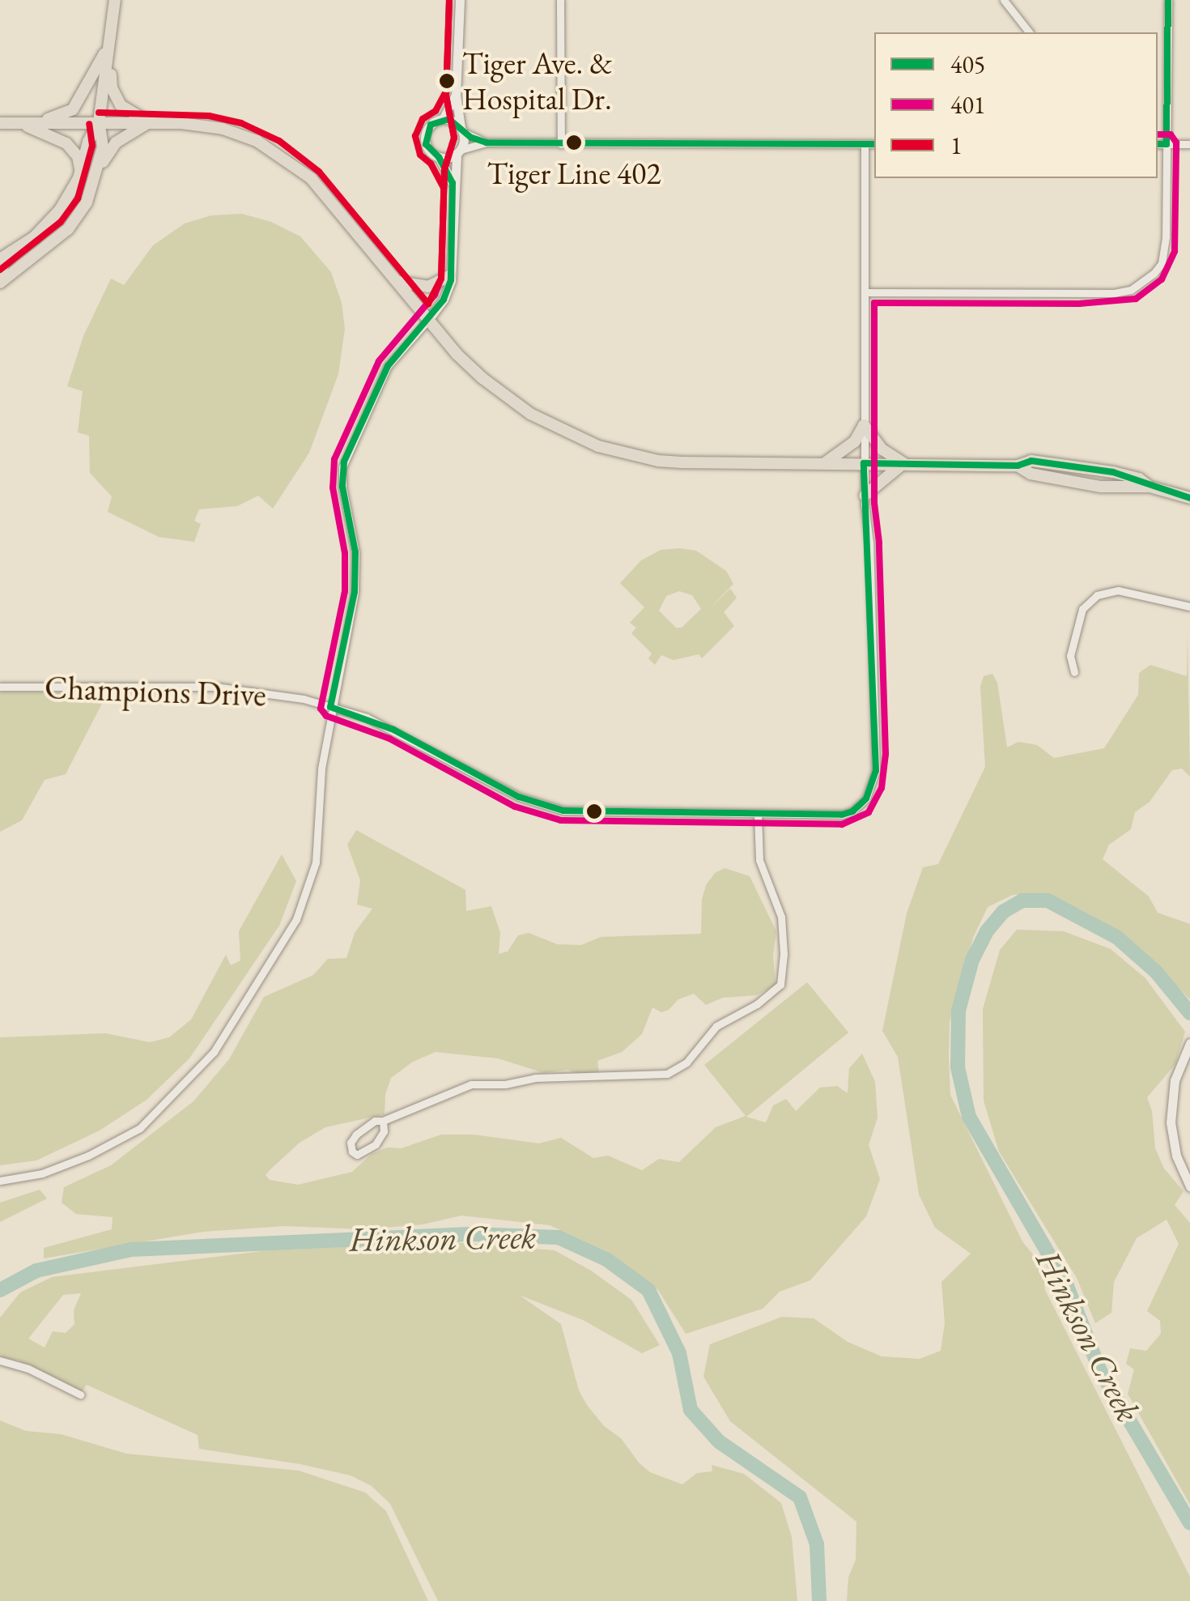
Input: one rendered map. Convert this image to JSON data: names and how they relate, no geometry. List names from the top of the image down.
{
  "streets": {
    "street": ["Champions Drive"]
  },
  "water": ["Hinkson Creek"],
  "places": ["Tiger Ave. & Hospital Dr.", "Tiger Line 402"],
  "lines": ["transit line 405", "transit line 401", "transit line 1"],
  "legend": ["405", "401", "1"]
}
